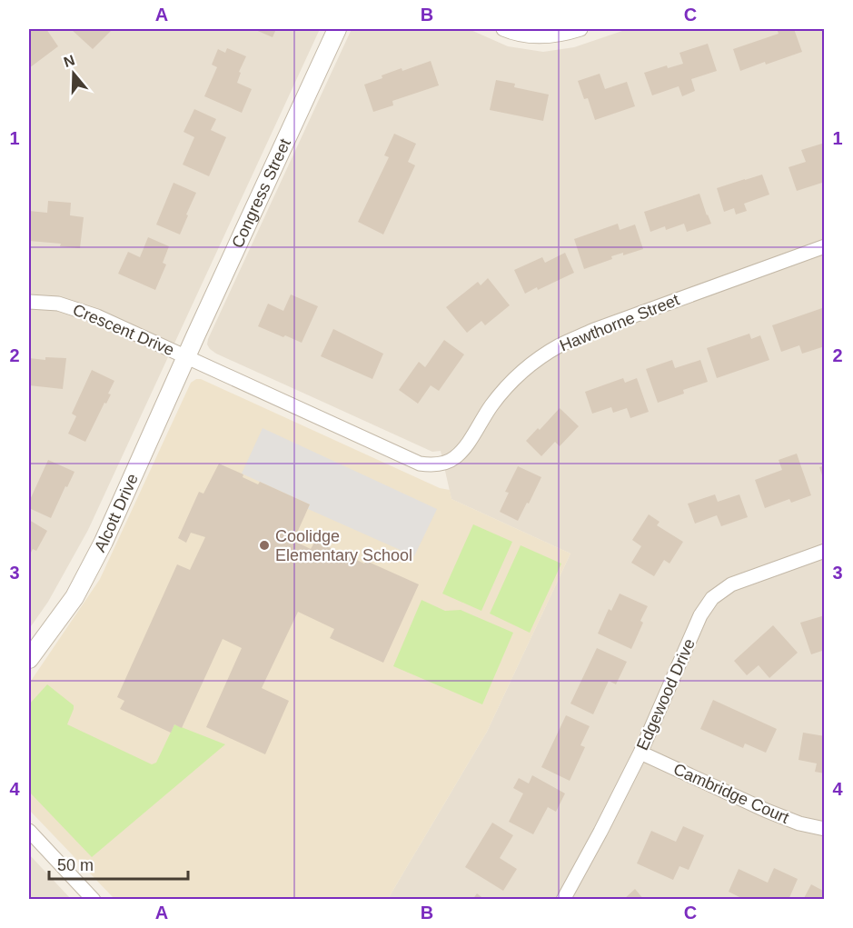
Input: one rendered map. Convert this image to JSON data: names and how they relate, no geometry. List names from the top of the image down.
{
  "streets": {
    "street": [
      "Congress Street",
      "Hawthorne Street",
      "Crescent Drive",
      "Alcott Drive",
      "Edgewood Drive",
      "Cambridge Court"
    ]
  },
  "crossings": [
    ["Congress Street", "Hawthorne Street"],
    ["Congress Street", "Crescent Drive"],
    ["Congress Street", "Alcott Drive"],
    ["Hawthorne Street", "Crescent Drive"],
    ["Hawthorne Street", "Alcott Drive"],
    ["Crescent Drive", "Alcott Drive"],
    ["Edgewood Drive", "Cambridge Court"]
  ],
  "places": ["Coolidge Elementary School"],
  "scale_bar": "50 m",
  "north": "top",
  "grid": {
    "columns": ["A", "B", "C"],
    "rows": [
      "1",
      "2",
      "3",
      "4"
    ]
  }
}
